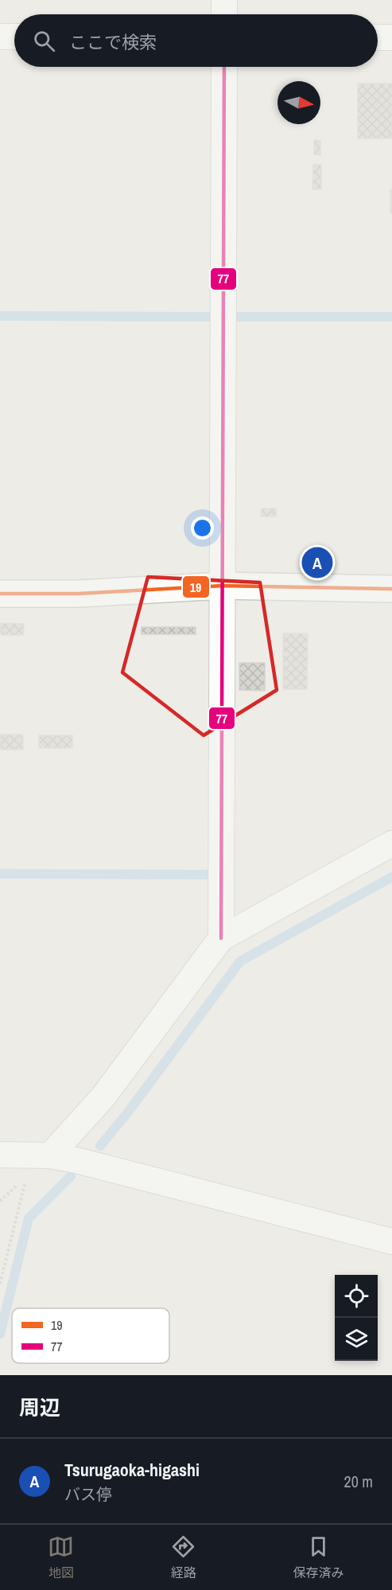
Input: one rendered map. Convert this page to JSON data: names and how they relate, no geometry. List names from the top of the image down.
{
  "lines": ["transit line 77", "transit line 19"],
  "legend": ["19", "77"],
  "north": "right",
  "page": {
    "search": "ここで検索",
    "pins": "A",
    "heading": "周辺",
    "list": [
      {
        "mark": "A",
        "name": "Tsurugaoka-higashi",
        "note": "バス停",
        "value": "20 m"
      }
    ],
    "nav": ["地図", "経路", "保存済み"]
  }
}
